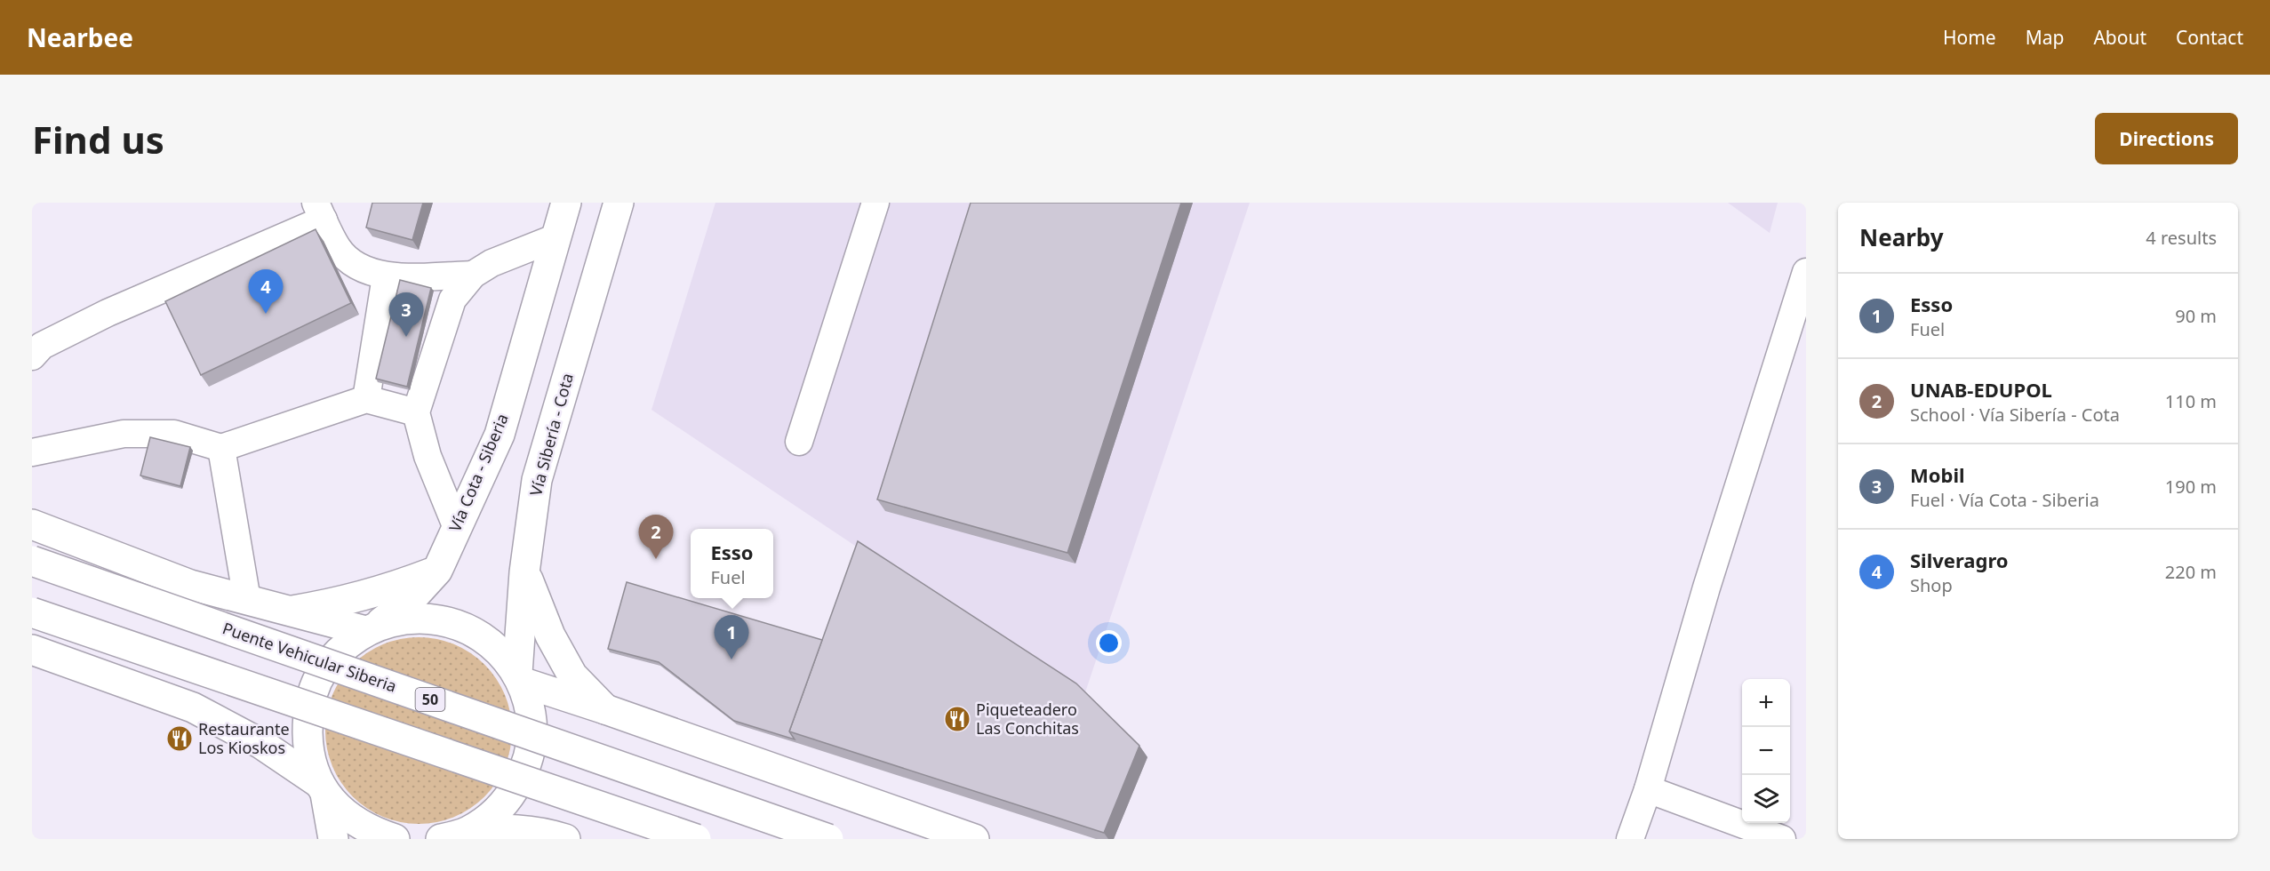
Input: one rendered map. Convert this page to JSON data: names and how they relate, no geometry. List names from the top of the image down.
{
  "streets": {
    "main road": [
      "Vía Sibería - Cota",
      "Vía Cota - Siberia",
      "Puente Vehicular Siberia",
      "50"
    ]
  },
  "places": {
    "restaurant": ["Piqueteadero Las Conchitas", "Restaurante Los Kioskos"]
  },
  "page": {
    "header": "Nearbee",
    "nav": [
      "Home",
      "Map",
      "About",
      "Contact"
    ],
    "buttons": "Directions",
    "title": "Find us",
    "heading": ["Nearby", "4 results"],
    "pins": [
      "4",
      "3",
      "2",
      "1"
    ],
    "list": [
      {
        "mark": "1",
        "name": "Esso",
        "note": "Fuel",
        "value": "90 m"
      },
      {
        "mark": "2",
        "name": "UNAB-EDUPOL",
        "note": "School · Vía Sibería - Cota",
        "value": "110 m"
      },
      {
        "mark": "3",
        "name": "Mobil",
        "note": "Fuel · Vía Cota - Siberia",
        "value": "190 m"
      },
      {
        "mark": "4",
        "name": "Silveragro",
        "note": "Shop",
        "value": "220 m"
      }
    ],
    "popup": ["Esso", "Fuel"],
    "map_buttons": ["+", "−"]
  }
}
